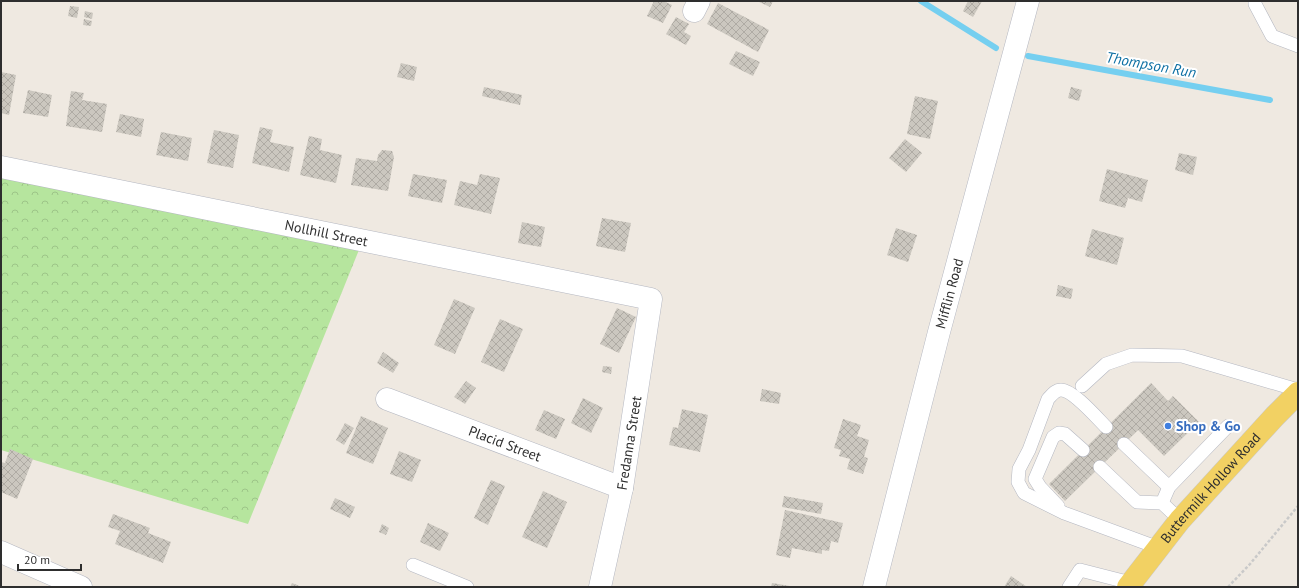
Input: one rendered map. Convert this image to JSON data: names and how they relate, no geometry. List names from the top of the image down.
{
  "streets": {
    "main road": ["Buttermilk Hollow Road"],
    "street": [
      "Nollhill Street",
      "Mifflin Road",
      "Placid Street",
      "Fredanna Street"
    ]
  },
  "crossings": [
    ["Nollhill Street", "Fredanna Street"],
    ["Placid Street", "Fredanna Street"]
  ],
  "water": ["Thompson Run"],
  "places": ["Shop & Go"],
  "scale_bar": "20 m"
}
